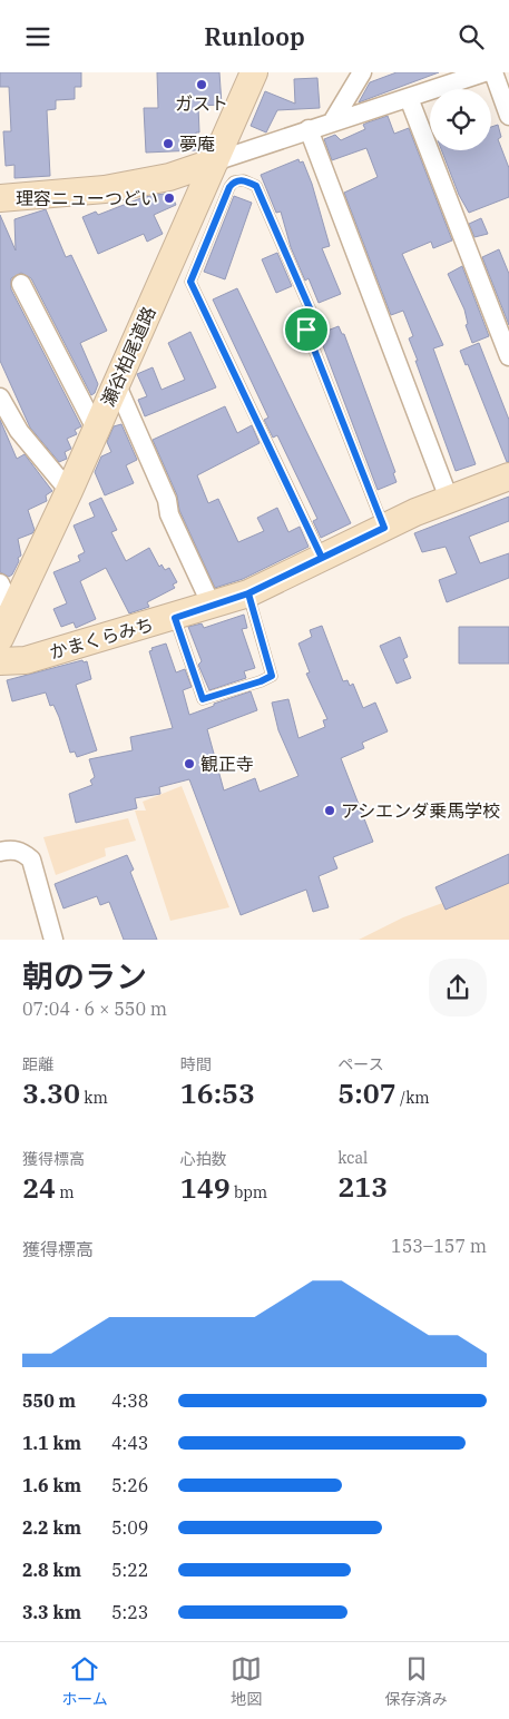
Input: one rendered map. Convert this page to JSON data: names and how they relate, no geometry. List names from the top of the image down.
{
  "streets": {
    "street": ["瀬谷柏尾道路", "かまくらみち"]
  },
  "places": [
    "ガスト",
    "夢庵",
    "理容ニューつどい",
    "観正寺",
    "アシエンダ乗馬学校"
  ],
  "page": {
    "header": "Runloop",
    "heading": ["朝のラン", "07:04 · 6 × 550 m"],
    "stats": [
      ["距離", "3.30 km"],
      ["時間", "16:53"],
      ["ペース", "5:07 /km"],
      ["獲得標高", "24 m"],
      ["心拍数", "149 bpm"],
      ["kcal", "213"]
    ],
    "chart": ["獲得標高", "153–157 m"],
    "list": [
      {
        "name": "550 m",
        "note": "4:38"
      },
      {
        "name": "1.1 km",
        "note": "4:43"
      },
      {
        "name": "1.6 km",
        "note": "5:26"
      },
      {
        "name": "2.2 km",
        "note": "5:09"
      },
      {
        "name": "2.8 km",
        "note": "5:22"
      },
      {
        "name": "3.3 km",
        "note": "5:23"
      }
    ],
    "tabs": ["ホーム", "地図", "保存済み"]
  }
}
